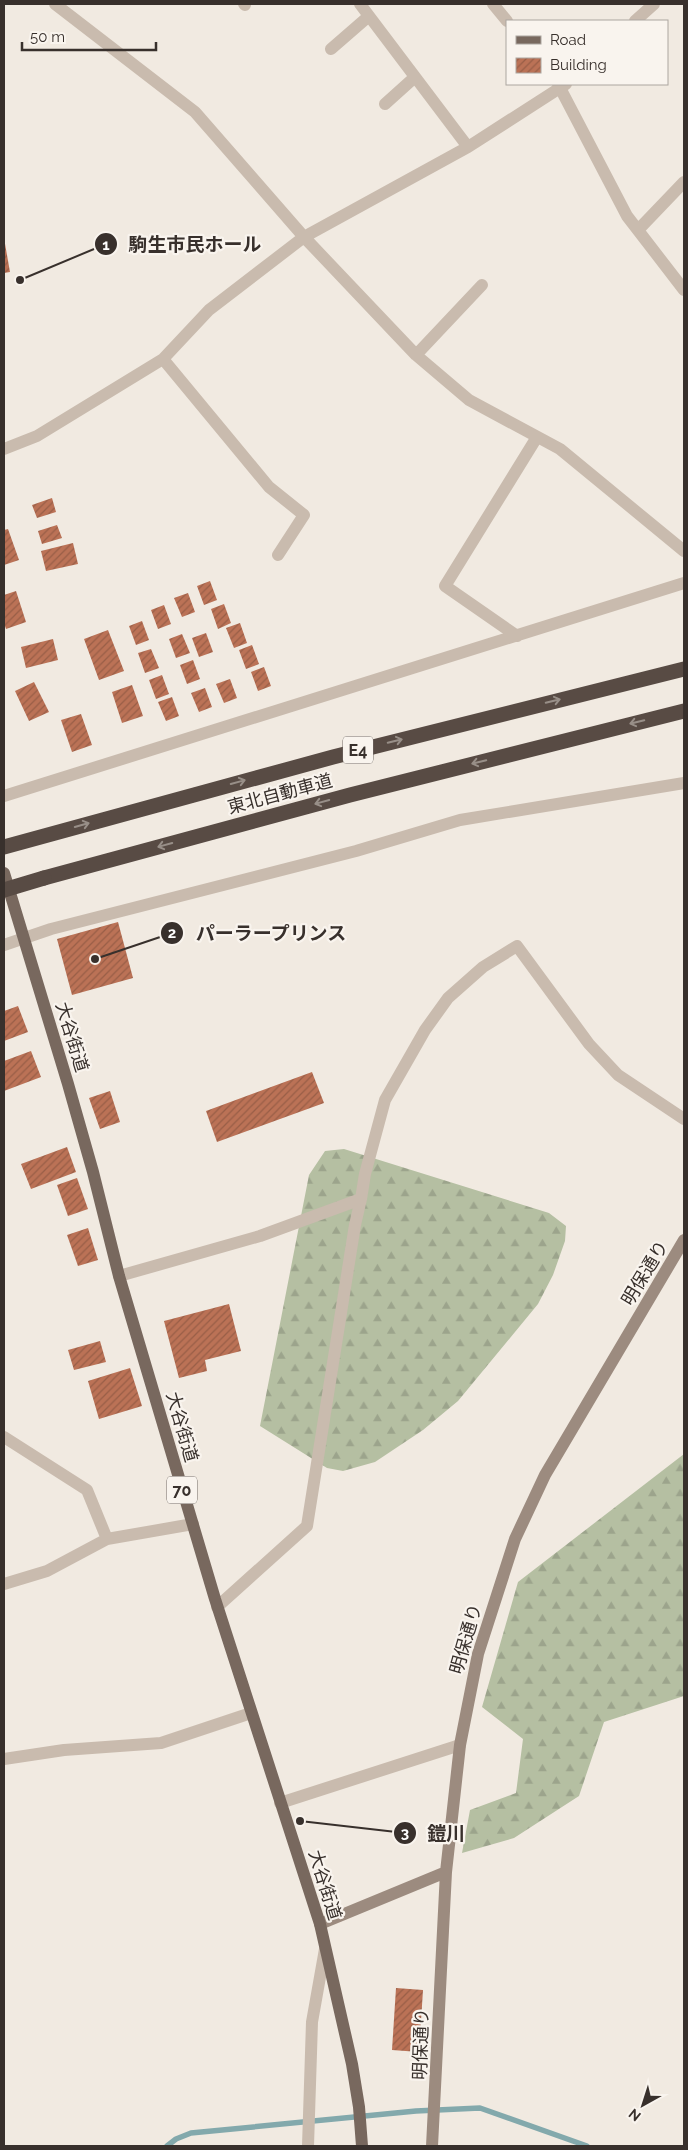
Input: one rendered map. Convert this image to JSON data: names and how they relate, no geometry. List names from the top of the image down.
{
  "streets": {
    "highway": ["E4", "東北自動車道"],
    "main road": ["大谷街道", "70"],
    "street": ["明保通り"]
  },
  "places": ["駒生市民ホール", "パーラープリンス", "鎧川"],
  "legend": ["Road", "Building"],
  "scale_bar": "50 m",
  "north": "bottom left"
}
